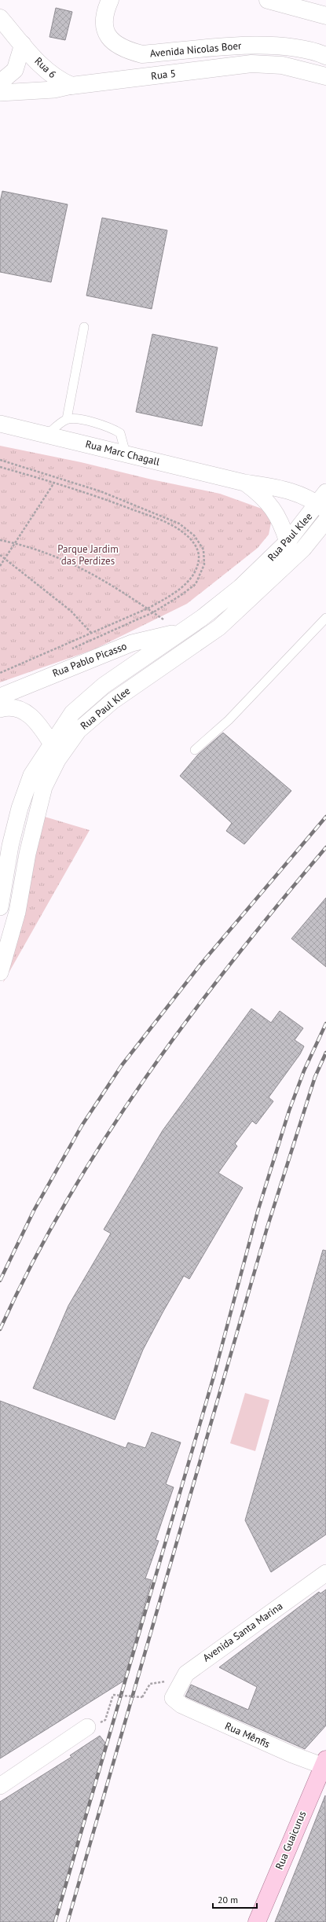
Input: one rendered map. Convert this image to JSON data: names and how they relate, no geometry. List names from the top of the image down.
{
  "streets": {
    "main road": ["Rua Guaicurus"],
    "street": [
      "Avenida Nicolas Boer",
      "Rua 6",
      "Rua 5",
      "Rua Marc Chagall",
      "Rua Paul Klee",
      "Rua Pablo Picasso",
      "Avenida Santa Marina",
      "Rua Mênfis"
    ]
  },
  "crossings": [
    ["Rua 6", "Rua 5"],
    ["Rua Marc Chagall", "Rua Paul Klee"],
    ["Rua Paul Klee", "Rua Pablo Picasso"],
    ["Avenida Santa Marina", "Rua Mênfis"],
    ["Rua Mênfis", "Rua Guaicurus"]
  ],
  "parks": ["Parque Jardim das Perdizes"],
  "scale_bar": "20 m"
}
